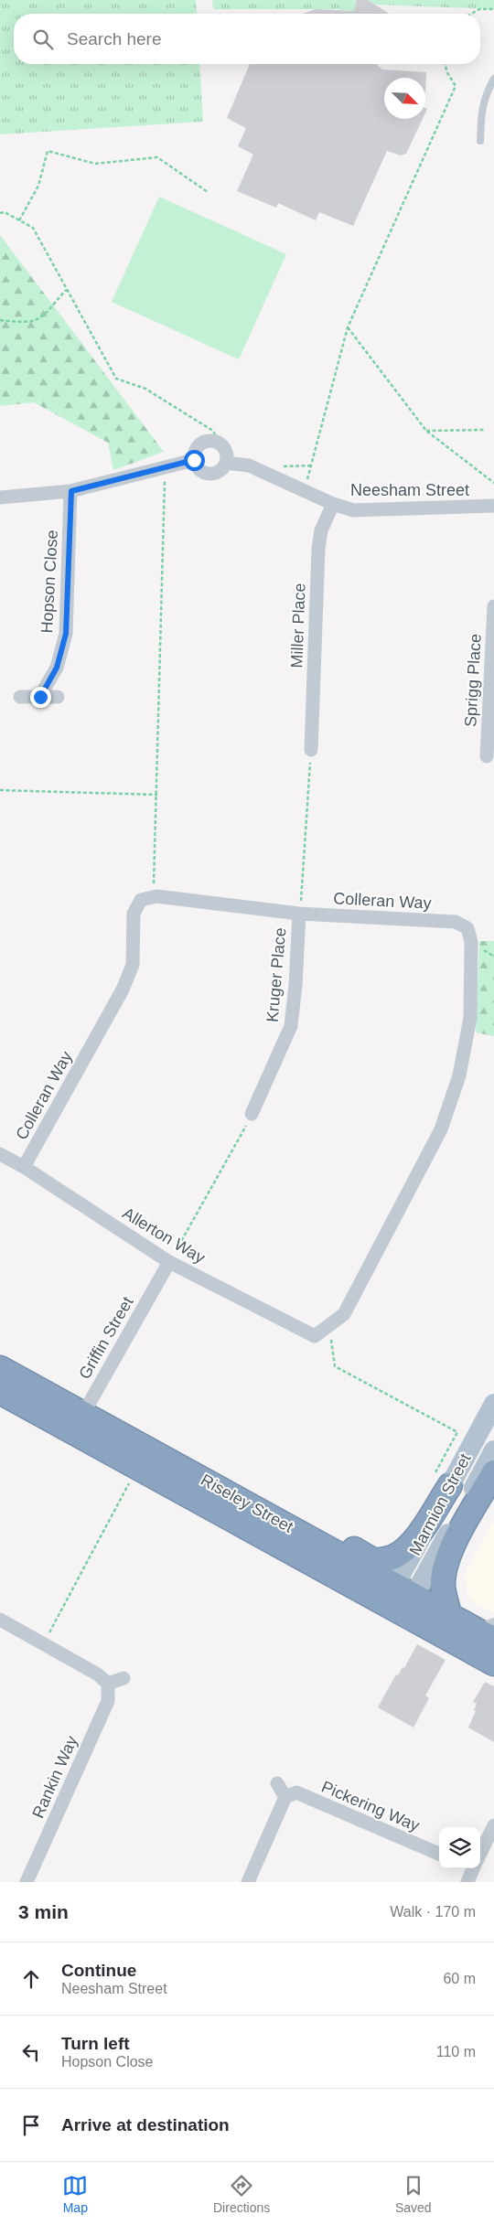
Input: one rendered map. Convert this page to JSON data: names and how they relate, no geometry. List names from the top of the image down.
{
  "streets": {
    "highway": ["Riseley Street"],
    "main road": ["Marmion Street"],
    "street": [
      "Neesham Street",
      "Hopson Close",
      "Miller Place",
      "Sprigg Place",
      "Colleran Way",
      "Kruger Place",
      "Allerton Way",
      "Griffin Street",
      "Rankin Way",
      "Pickering Way"
    ]
  },
  "crossings": [
    ["Neesham Street", "Miller Place"],
    ["Colleran Way", "Kruger Place"],
    ["Colleran Way", "Allerton Way"],
    ["Allerton Way", "Griffin Street"],
    ["Griffin Street", "Riseley Street"],
    ["Riseley Street", "Marmion Street"]
  ],
  "north": "bottom right",
  "page": {
    "search": "Search here",
    "heading": ["3 min", "Walk · 170 m"],
    "list": [
      ["Continue", "Neesham Street", "60 m"],
      ["Turn left", "Hopson Close", "110 m"],
      "Arrive at destination"
    ],
    "nav": ["Map", "Directions", "Saved"]
  }
}
